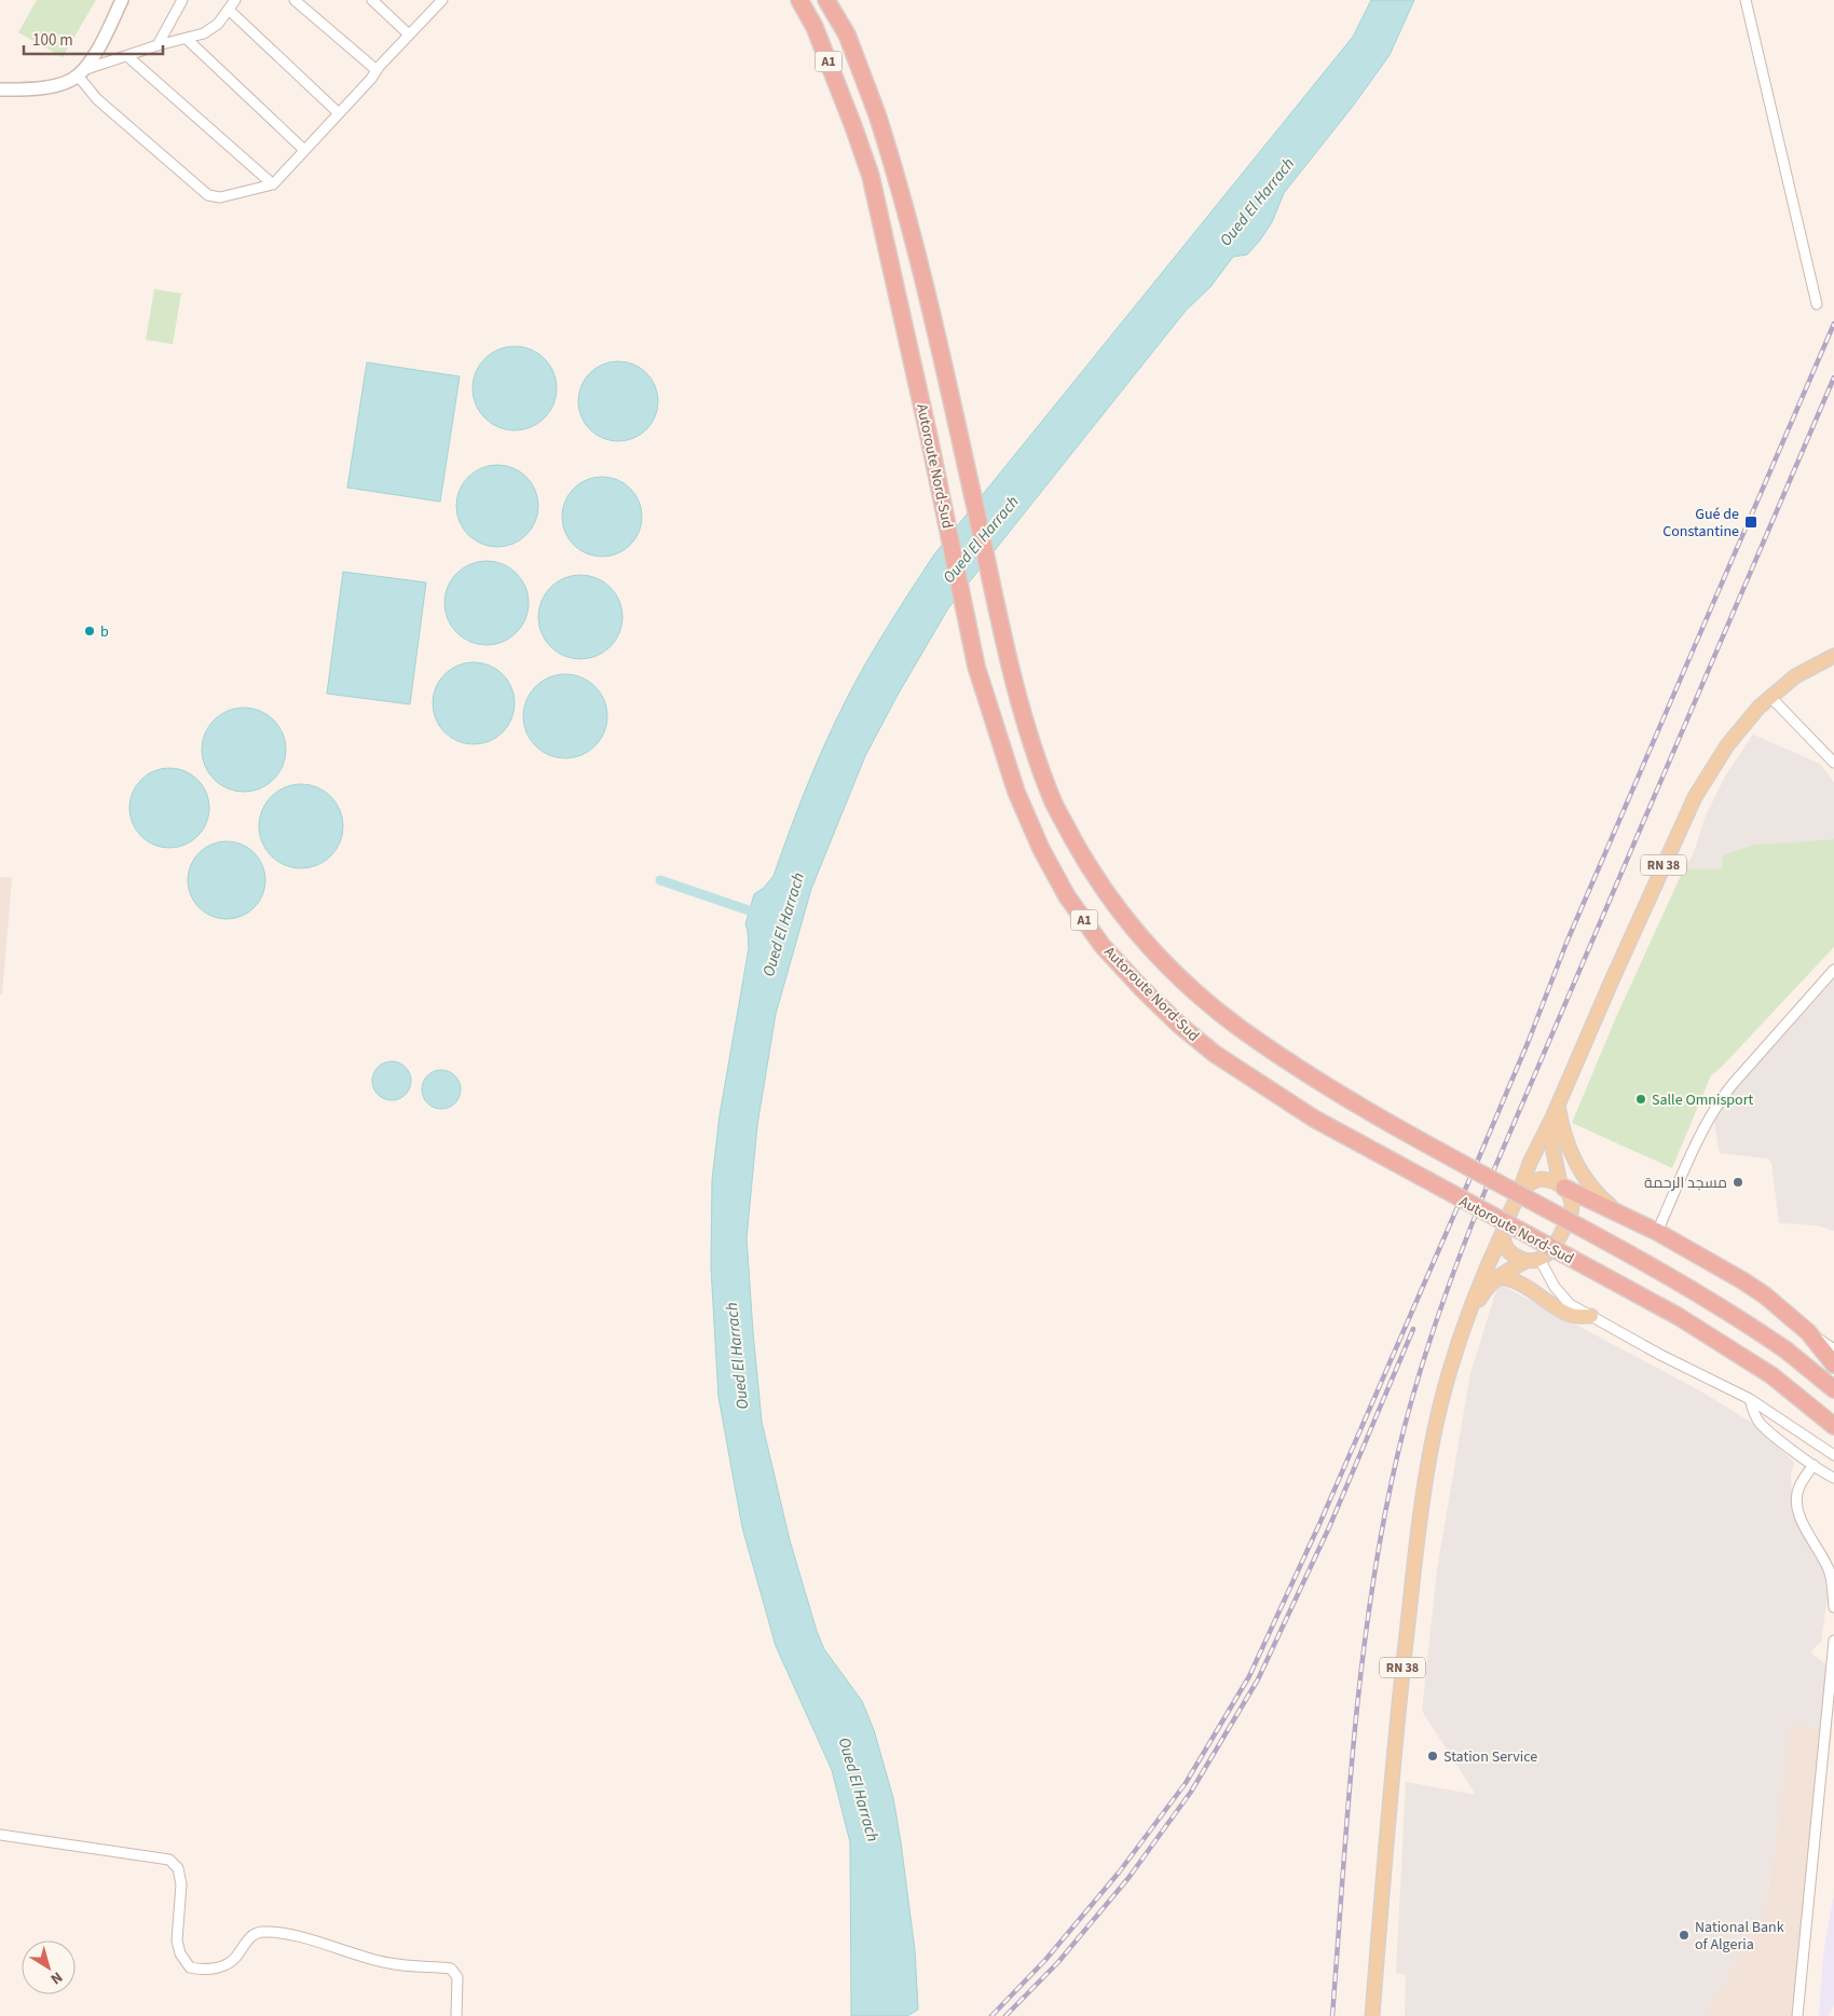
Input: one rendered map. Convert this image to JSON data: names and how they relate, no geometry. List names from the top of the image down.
{
  "streets": {
    "highway": ["A1", "Autoroute Nord-Sud"],
    "main road": ["RN 38"]
  },
  "water": ["Oued El Harrach"],
  "places": {
    "transit": ["Gué de Constantine"],
    "other": [
      "b",
      "Salle Omnisport",
      "مسجد الرحمة",
      "Station Service",
      "National Bank of Algeria"
    ]
  },
  "scale_bar": "100 m",
  "north": "bottom right"
}
